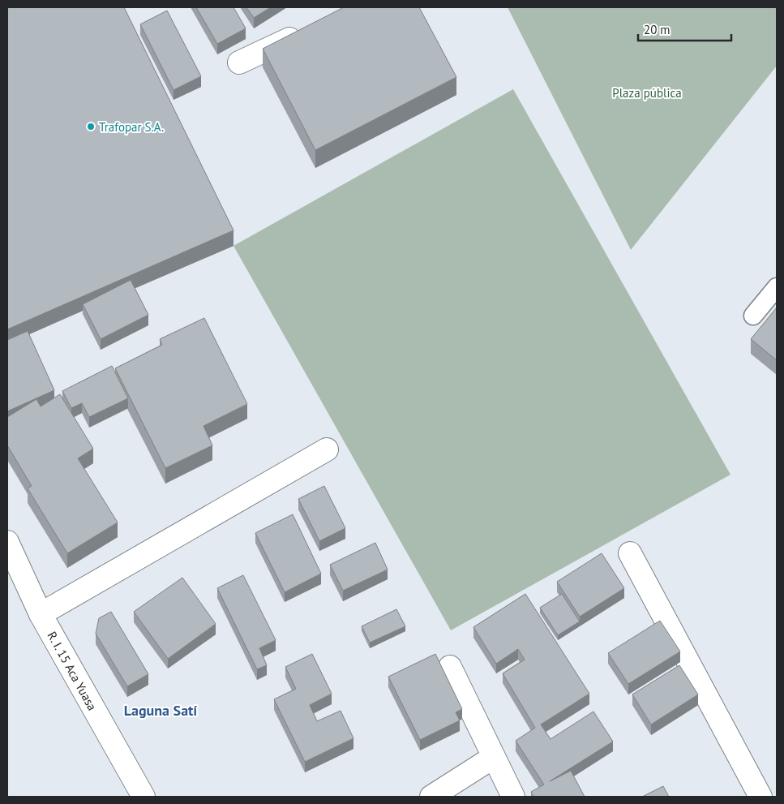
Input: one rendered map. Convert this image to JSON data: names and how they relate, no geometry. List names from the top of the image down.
{
  "streets": {
    "street": ["R. I. 15 Aca Yuasa"]
  },
  "districts": ["Laguna Satí"],
  "parks": ["Plaza pública"],
  "places": ["Trafopar S.A."],
  "scale_bar": "20 m"
}
